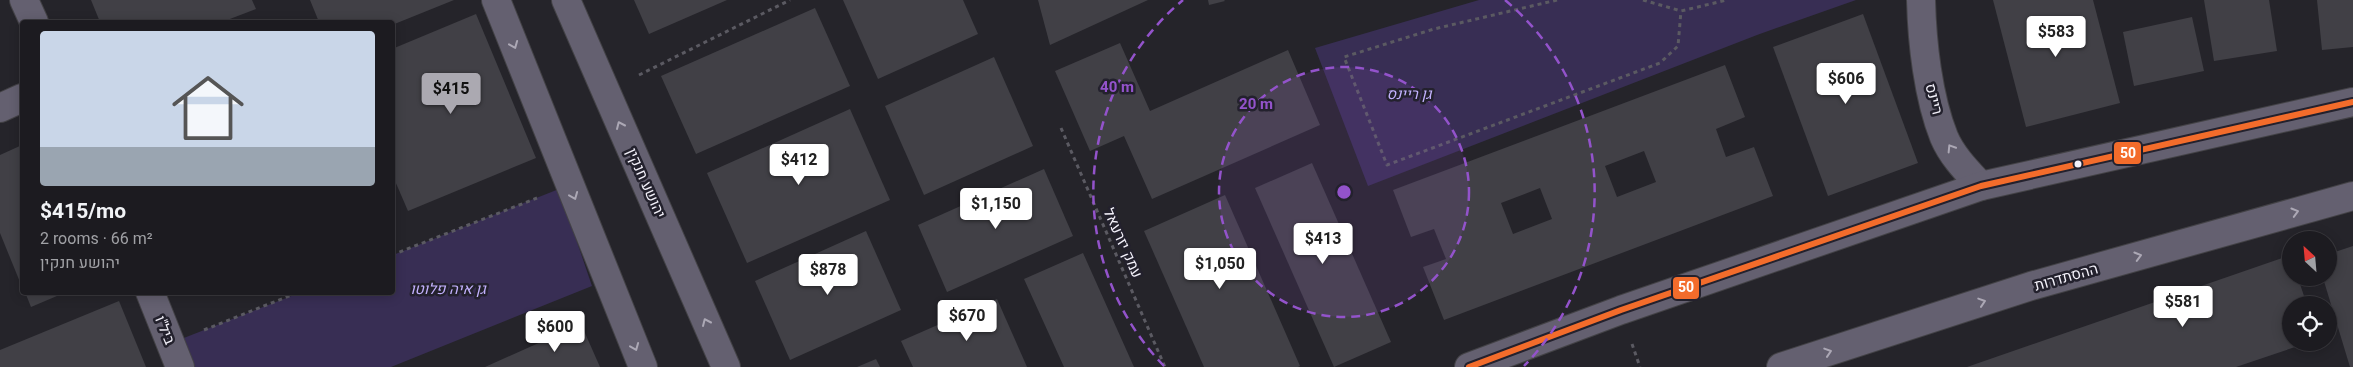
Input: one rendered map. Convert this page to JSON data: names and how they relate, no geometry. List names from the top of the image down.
{
  "streets": {
    "street": [
      "ריינס",
      "יהושע חנקין",
      "ההסתדרות",
      "ביל\"ו"
    ],
    "path": ["עמק יזרעאל"]
  },
  "one_way": ["ריינס"],
  "parks": ["גן ריינס", "גן איה פלוטו"],
  "lines": ["transit line 50"],
  "north": "top left",
  "page": {
    "price": [
      "$583",
      "$606",
      "$415",
      "$412",
      "$1,150",
      "$413",
      "$1,050",
      "$878",
      "$581",
      "$670",
      "$600"
    ],
    "list": [
      {
        "name": "$415/mo",
        "note": "2 rooms · 66 m² · יהושע חנקין"
      }
    ]
  },
  "rings": ["40 m", "20 m"]
}
